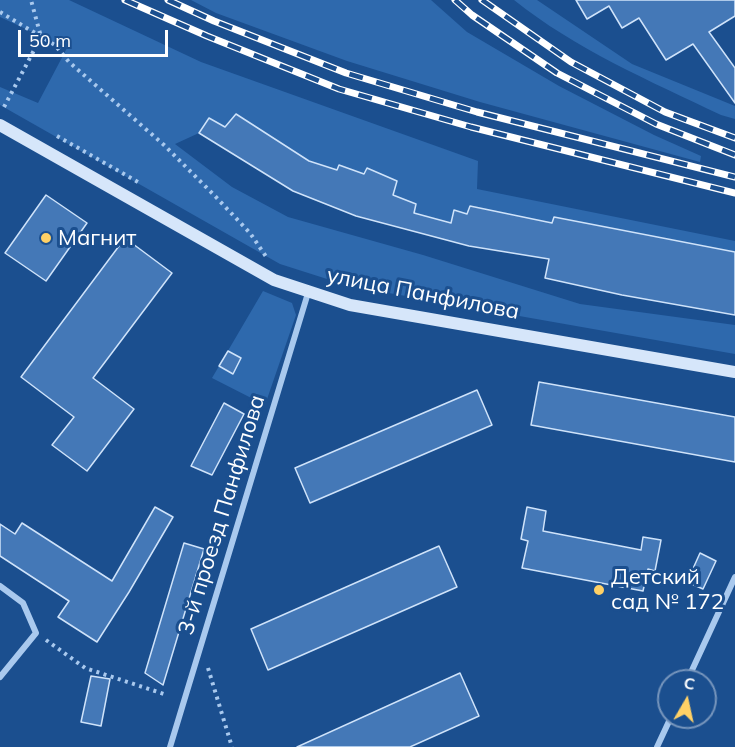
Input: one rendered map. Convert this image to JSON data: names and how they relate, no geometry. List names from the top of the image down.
{
  "streets": {
    "main road": ["улица Панфилова"],
    "street": ["3-й проезд Панфилова"]
  },
  "crossings": [
    ["улица Панфилова", "3-й проезд Панфилова"]
  ],
  "places": ["Магнит", "Детский сад № 172"],
  "scale_bar": "50 m",
  "north": "top"
}
